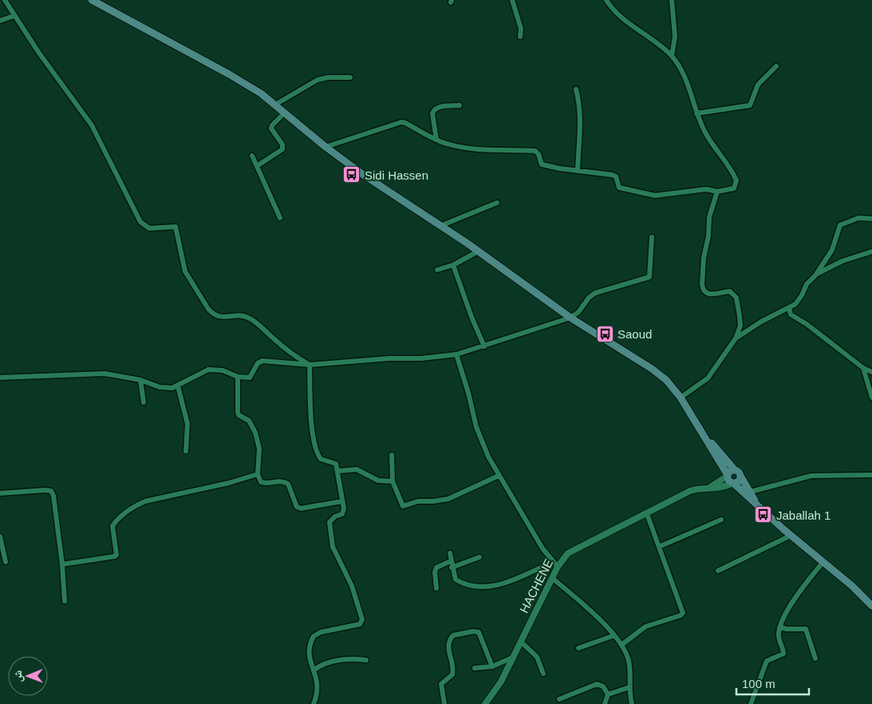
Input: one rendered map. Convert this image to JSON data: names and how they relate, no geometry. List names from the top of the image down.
{
  "streets": {
    "street": ["HACHENE"]
  },
  "places": {
    "bus stop": ["Sidi Hassen", "Saoud", "Jaballah 1"]
  },
  "scale_bar": "100 m",
  "north": "left"
}
